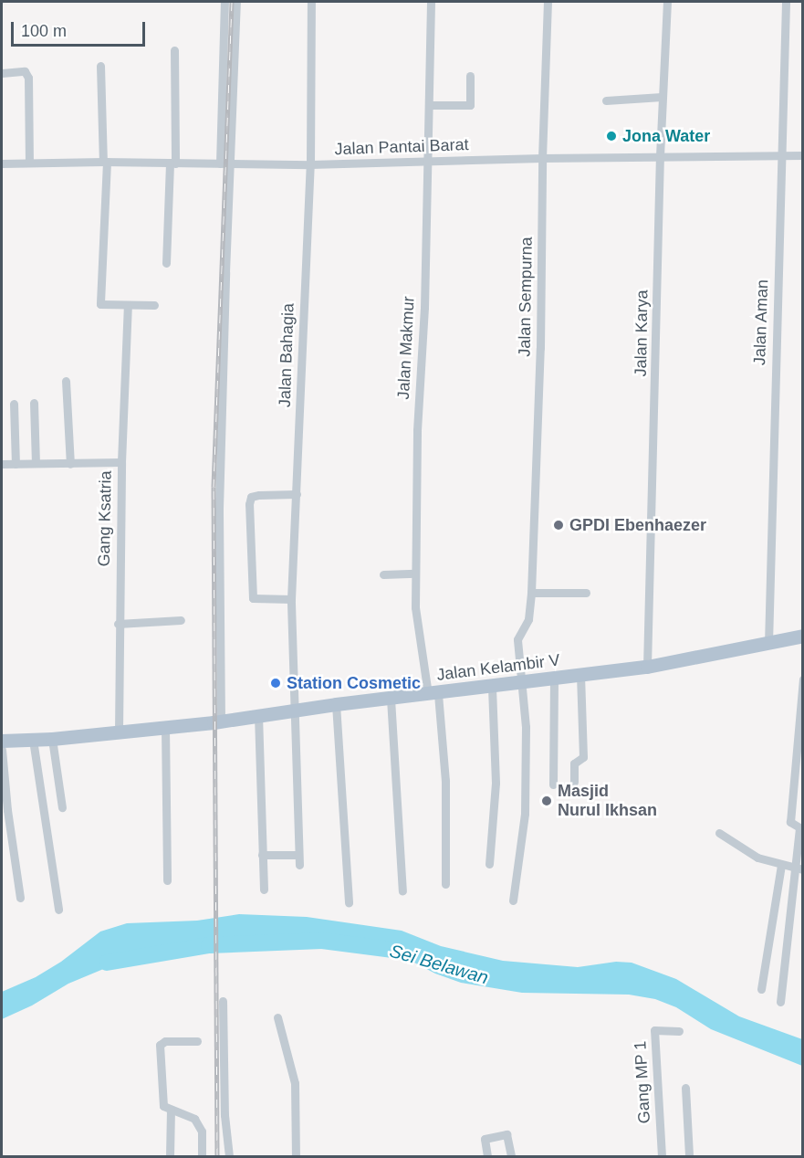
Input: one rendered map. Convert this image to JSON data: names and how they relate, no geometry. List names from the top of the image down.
{
  "streets": {
    "main road": ["Jalan Kelambir V"],
    "street": [
      "Jalan Pantai Barat",
      "Jalan Sempurna",
      "Jalan Aman",
      "Jalan Karya",
      "Jalan Makmur",
      "Jalan Bahagia",
      "Gang Ksatria",
      "Gang MP 1"
    ]
  },
  "crossings": [
    ["Jalan Pantai Barat", "Jalan Sempurna"],
    ["Jalan Pantai Barat", "Jalan Aman"],
    ["Jalan Pantai Barat", "Jalan Karya"],
    ["Jalan Pantai Barat", "Jalan Makmur"],
    ["Jalan Pantai Barat", "Jalan Bahagia"],
    ["Jalan Sempurna", "Jalan Kelambir V"],
    ["Jalan Aman", "Jalan Kelambir V"],
    ["Jalan Karya", "Jalan Kelambir V"],
    ["Jalan Makmur", "Jalan Kelambir V"],
    ["Jalan Bahagia", "Jalan Kelambir V"],
    ["Gang Ksatria", "Jalan Kelambir V"]
  ],
  "water": ["Sei Belawan"],
  "places": [
    "Jona Water",
    "GPDI Ebenhaezer",
    "Station Cosmetic",
    "Masjid Nurul Ikhsan"
  ],
  "scale_bar": "100 m"
}
